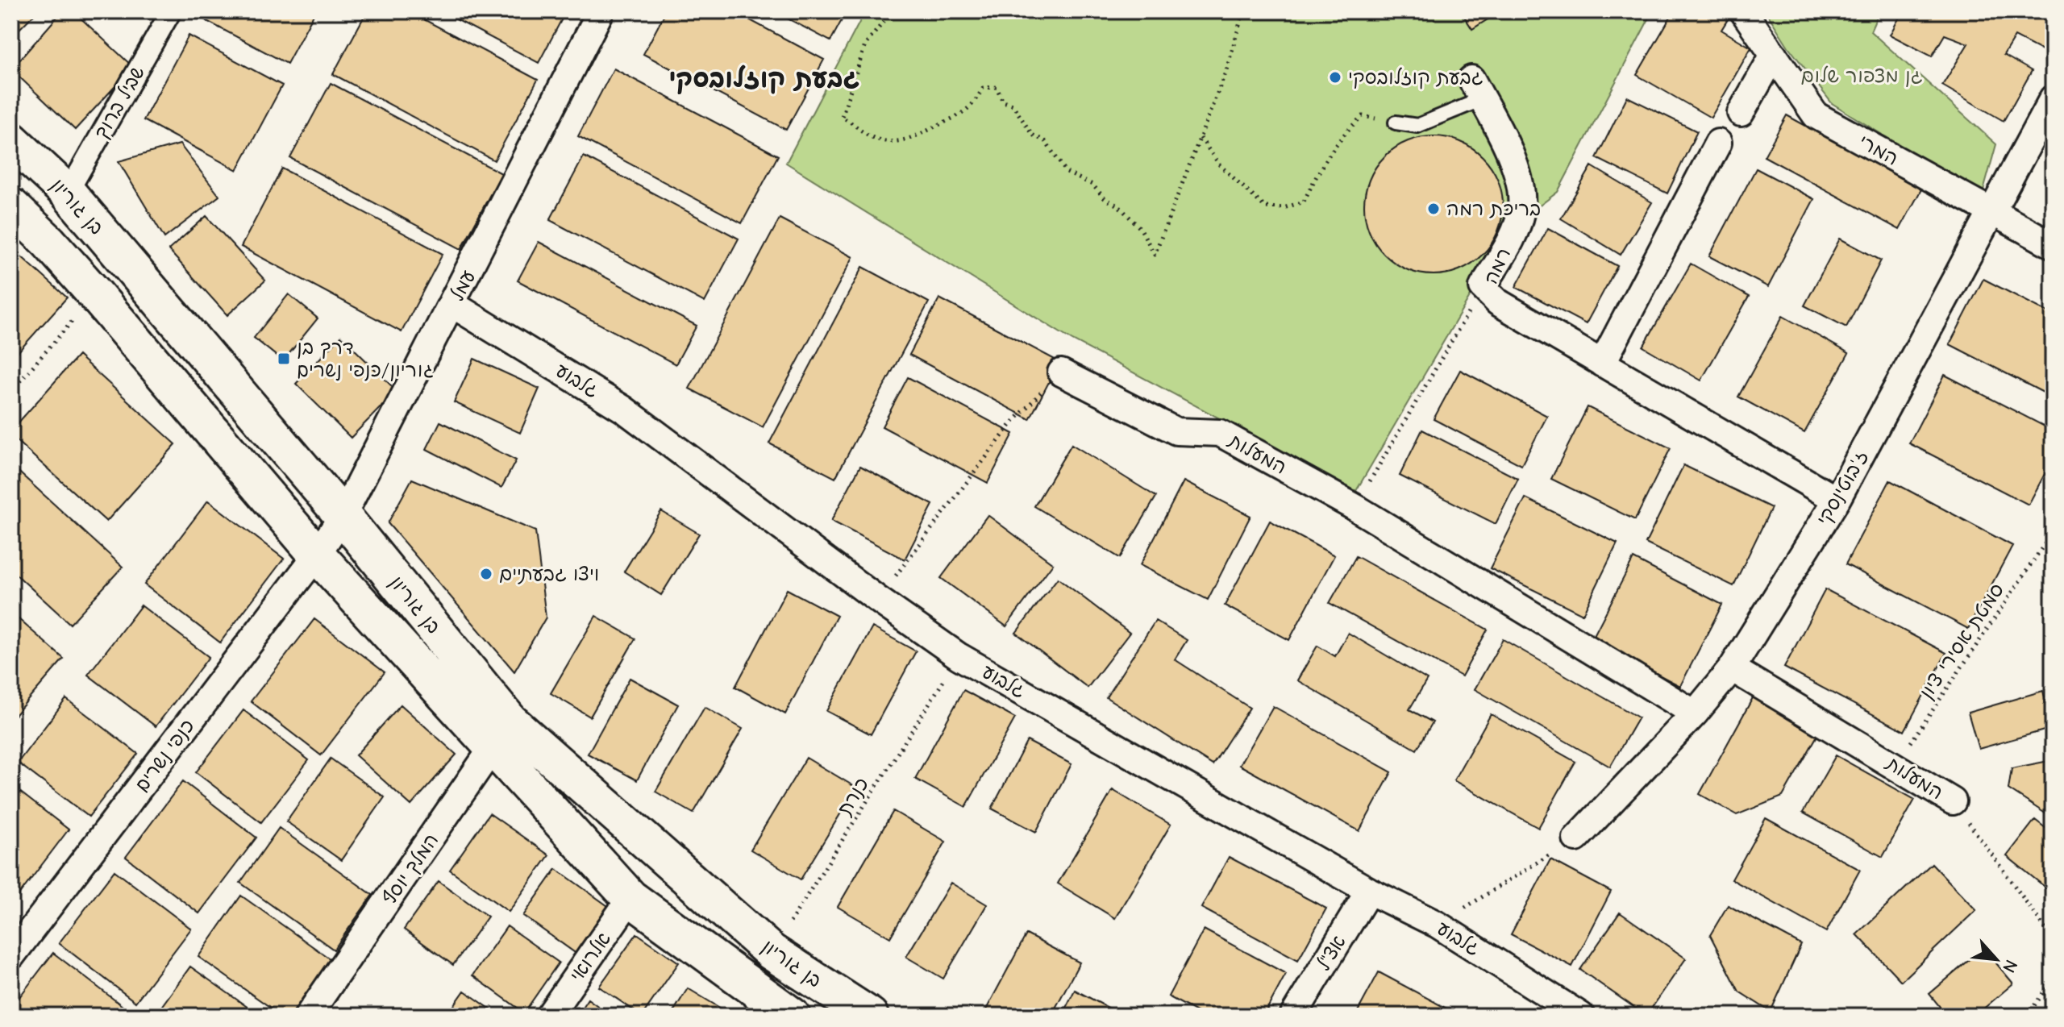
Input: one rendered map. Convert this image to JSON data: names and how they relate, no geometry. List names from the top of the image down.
{
  "streets": {
    "main road": ["בן גוריון"],
    "street": [
      "שביל ברוך",
      "המרי",
      "רמה",
      "עמל",
      "גלבוע",
      "המעלות",
      "ז'בוטינסקי",
      "כנפי נשרים",
      "המלך יוסף",
      "אצ\"ל",
      "אלרואי"
    ],
    "path": ["סמטת אסירי ציון", "כנרת"]
  },
  "crossings": [
    ["שביל ברוך", "בן גוריון"],
    ["המרי", "ז'בוטינסקי"],
    ["בן גוריון", "עמל"],
    ["בן גוריון", "כנפי נשרים"],
    ["בן גוריון", "כנרת"],
    ["בן גוריון", "המלך יוסף"],
    ["בן גוריון", "אלרואי"],
    ["רמה", "ז'בוטינסקי"],
    ["עמל", "גלבוע"],
    ["עמל", "כנפי נשרים"],
    ["גלבוע", "כנרת"],
    ["גלבוע", "אצ\"ל"],
    ["המעלות", "ז'בוטינסקי"],
    ["המעלות", "סמטת אסירי ציון"]
  ],
  "districts": ["גבעת קוזלובסקי"],
  "parks": ["גן מצפור שלום"],
  "places": {
    "other": ["גבעת קוזלובסקי", "בריכת רמה", "ויצו גבעתיים"],
    "transit": ["דרך בן גוריון/כנפי נשרים"]
  },
  "north": "bottom right"
}
